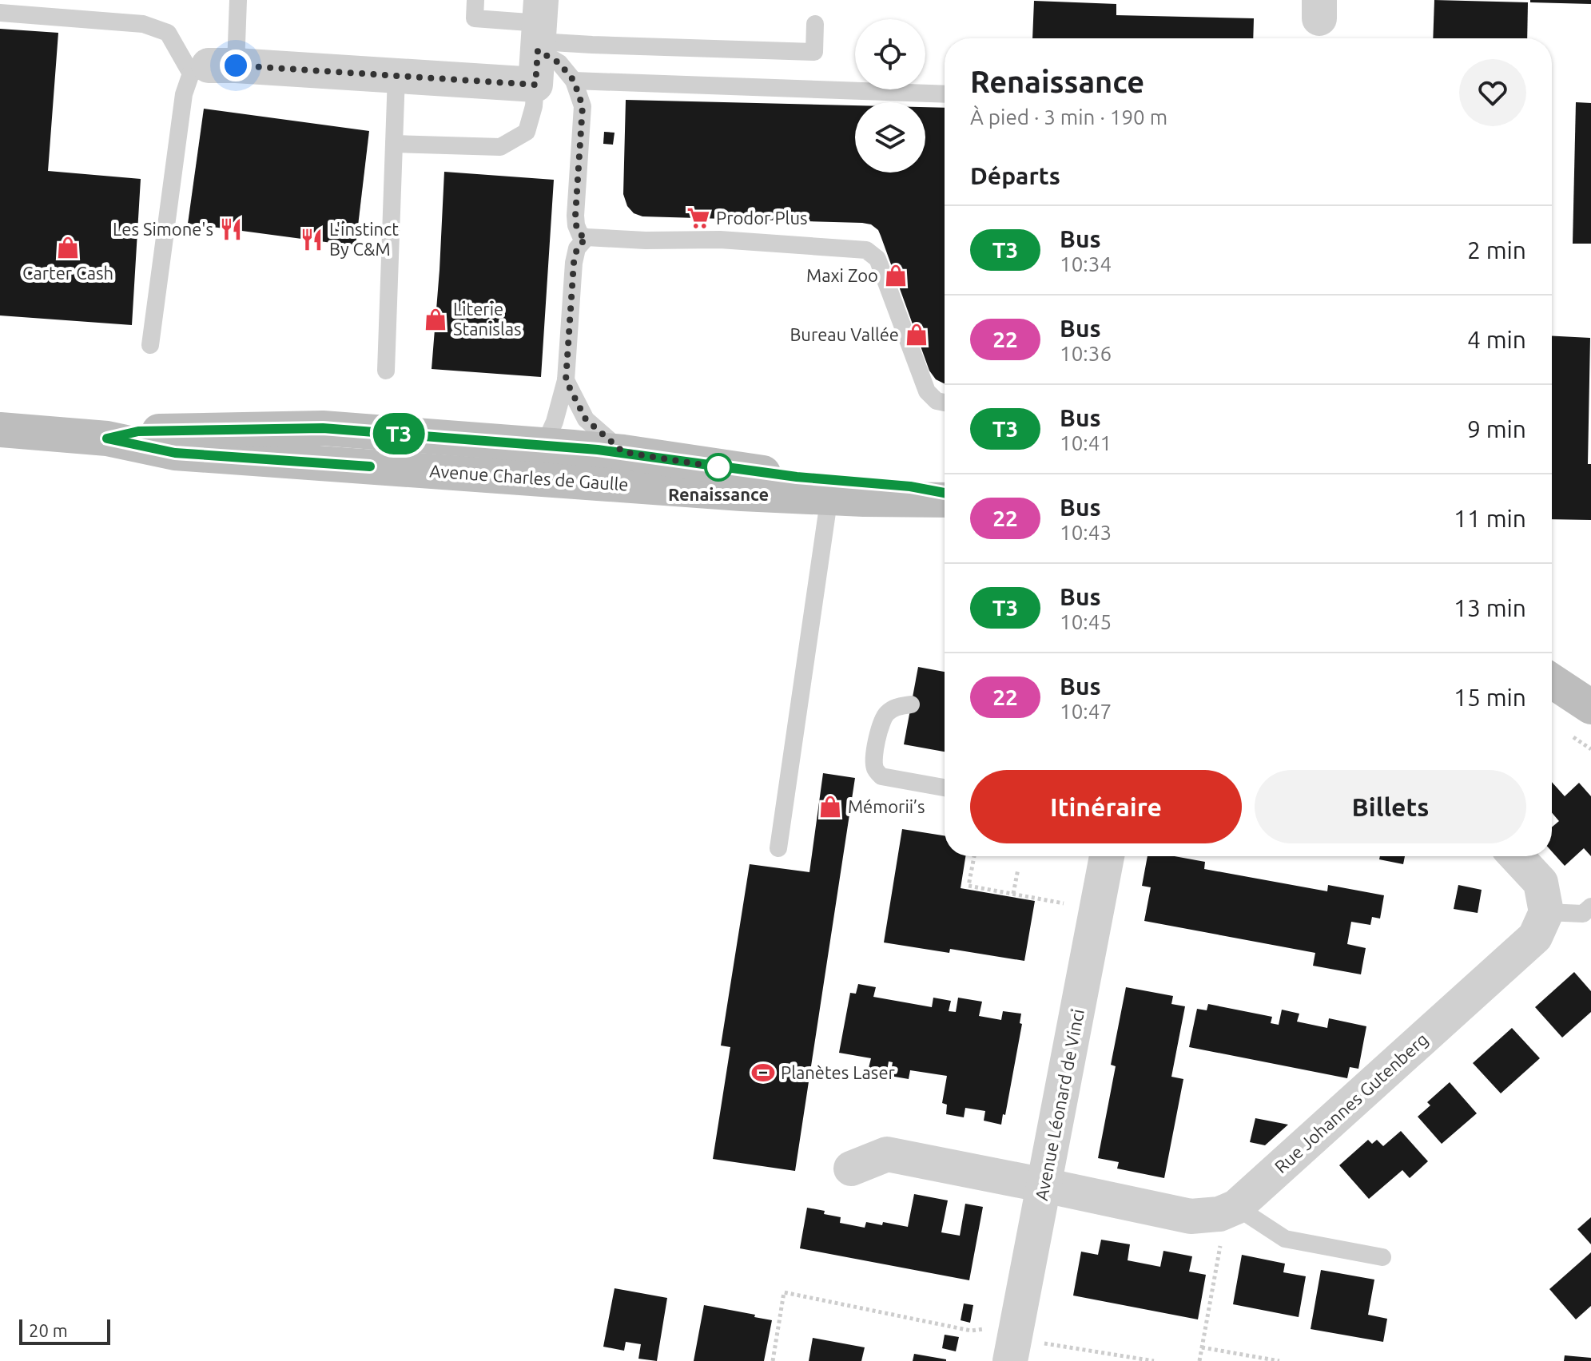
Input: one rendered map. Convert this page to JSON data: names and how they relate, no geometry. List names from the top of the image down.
{
  "streets": {
    "main road": ["Avenue Charles de Gaulle"],
    "street": ["Rue Johannes Gutenberg", "Avenue Léonard de Vinci"]
  },
  "places": {
    "supermarket": ["Prodor Plus"],
    "restaurant": ["Les Simone's", "L'instinct By C&M"],
    "shop": [
      "Carter Cash",
      "Maxi Zoo",
      "Literie Stanislas",
      "Bureau Vallée",
      "Mémorii’s"
    ],
    "other": ["Renaissance"],
    "sports": ["Planètes Laser"]
  },
  "lines": ["bus line T3"],
  "scale_bar": "20 m",
  "page": {
    "on_map": "T3",
    "heading": [
      ["Renaissance", "À pied · 3 min · 190 m"],
      "Départs"
    ],
    "list": [
      {
        "mark": "T3",
        "name": "Bus",
        "note": "10:34",
        "value": "2 min"
      },
      {
        "mark": "22",
        "name": "Bus",
        "note": "10:36",
        "value": "4 min"
      },
      {
        "mark": "T3",
        "name": "Bus",
        "note": "10:41",
        "value": "9 min"
      },
      {
        "mark": "22",
        "name": "Bus",
        "note": "10:43",
        "value": "11 min"
      },
      {
        "mark": "T3",
        "name": "Bus",
        "note": "10:45",
        "value": "13 min"
      },
      {
        "mark": "22",
        "name": "Bus",
        "note": "10:47",
        "value": "15 min"
      }
    ],
    "buttons": ["Itinéraire", "Billets"],
    "scale": "20 m"
  }
}
